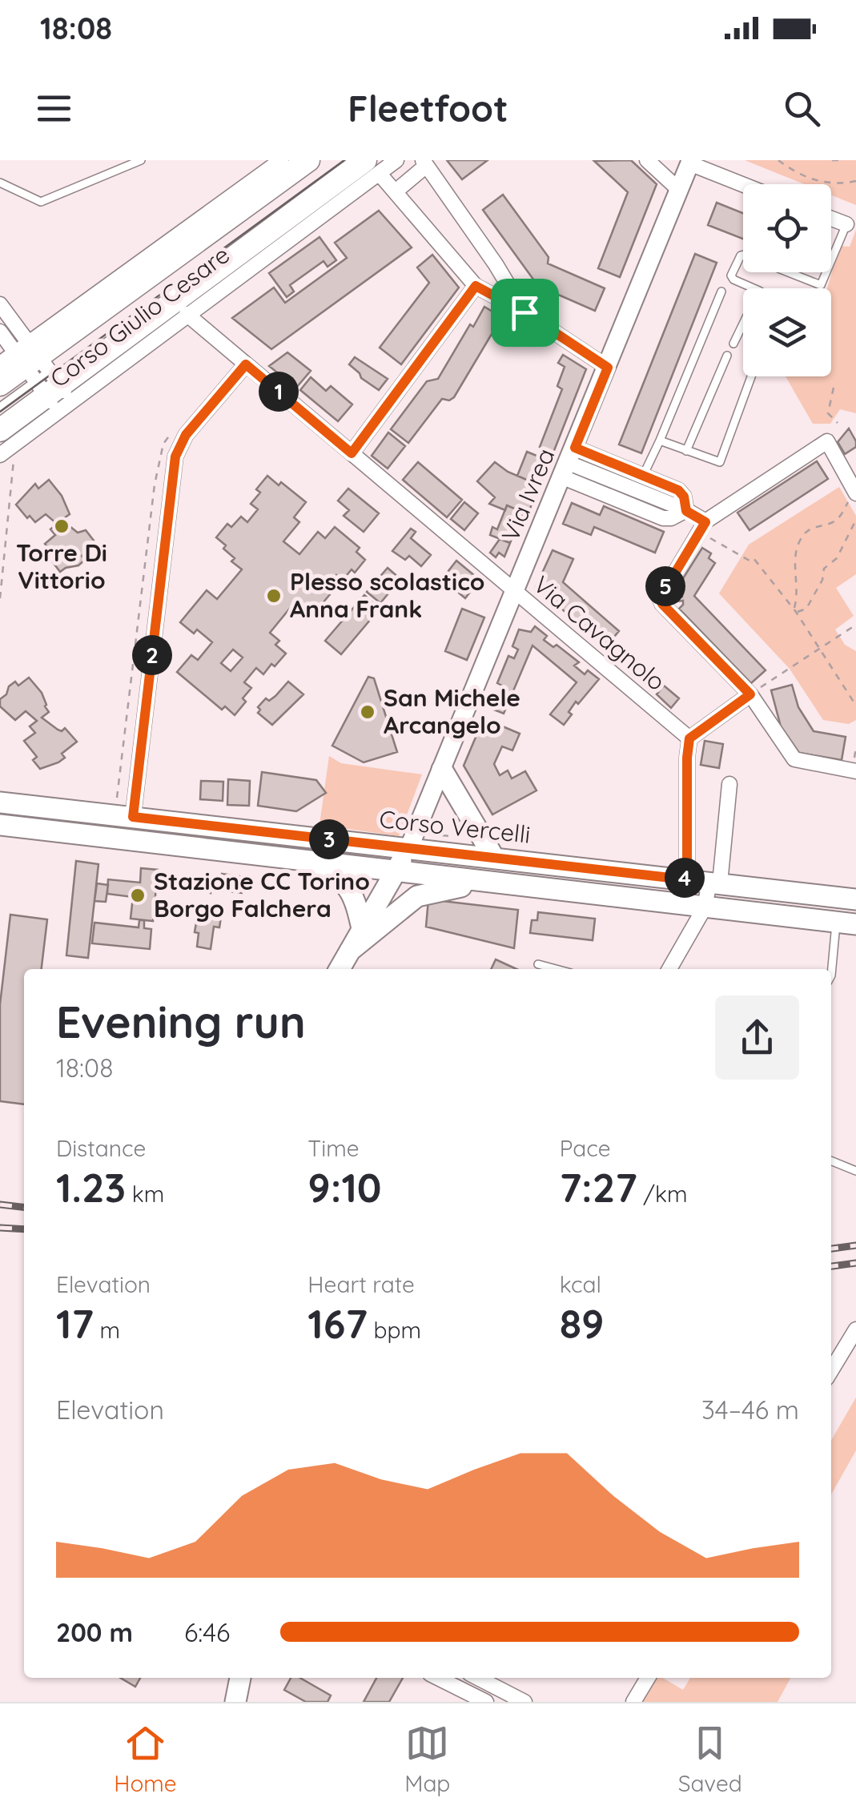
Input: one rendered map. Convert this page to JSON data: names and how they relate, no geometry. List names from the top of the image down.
{
  "streets": {
    "main road": ["Corso Giulio Cesare", "Corso Vercelli"],
    "street": ["Via Ivrea", "Via Cavagnolo"]
  },
  "crossings": [
    ["Corso Giulio Cesare", "Via Cavagnolo"],
    ["Via Ivrea", "Via Cavagnolo"],
    ["Via Ivrea", "Corso Vercelli"]
  ],
  "places": [
    "Torre Di Vittorio",
    "Plesso scolastico Anna Frank",
    "San Michele Arcangelo",
    "Stazione CC Torino Borgo Falchera"
  ],
  "page": {
    "status": "18:08",
    "header": "Fleetfoot",
    "pins": [
      "1",
      "5",
      "2",
      "3",
      "4"
    ],
    "heading": ["Evening run", "18:08"],
    "stats": [
      ["Distance", "1.23 km"],
      ["Time", "9:10"],
      ["Pace", "7:27 /km"],
      ["Elevation", "17 m"],
      ["Heart rate", "167 bpm"],
      ["kcal", "89"]
    ],
    "chart": ["Elevation", "34–46 m"],
    "list": [
      {
        "name": "200 m",
        "note": "6:46"
      }
    ],
    "tabs": ["Home", "Map", "Saved"]
  }
}
